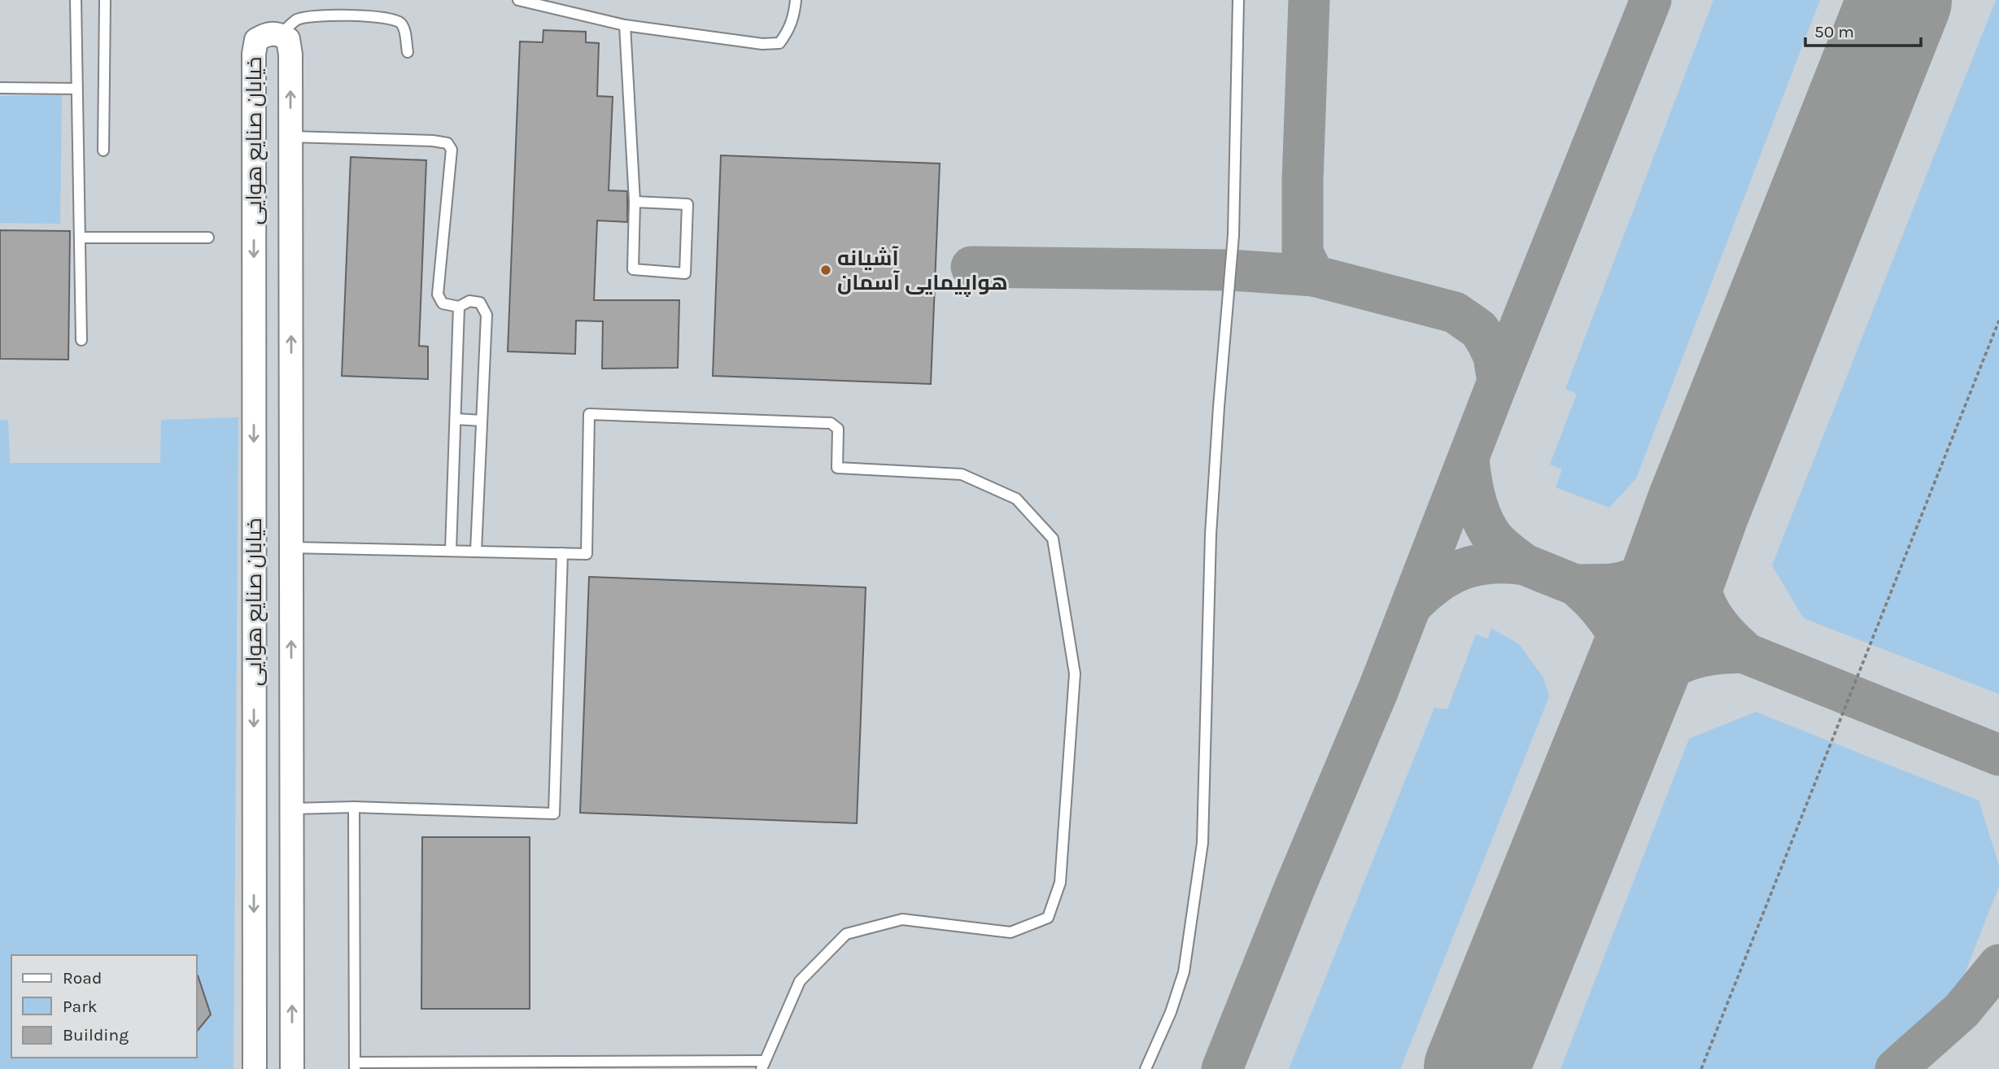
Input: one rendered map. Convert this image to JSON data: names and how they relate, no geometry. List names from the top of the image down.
{
  "streets": {
    "street": ["خیابان صنایع هوایی"]
  },
  "places": ["آشیانه هواپیمایی آسمان"],
  "legend": ["Road", "Park", "Building"],
  "scale_bar": "50 m"
}
